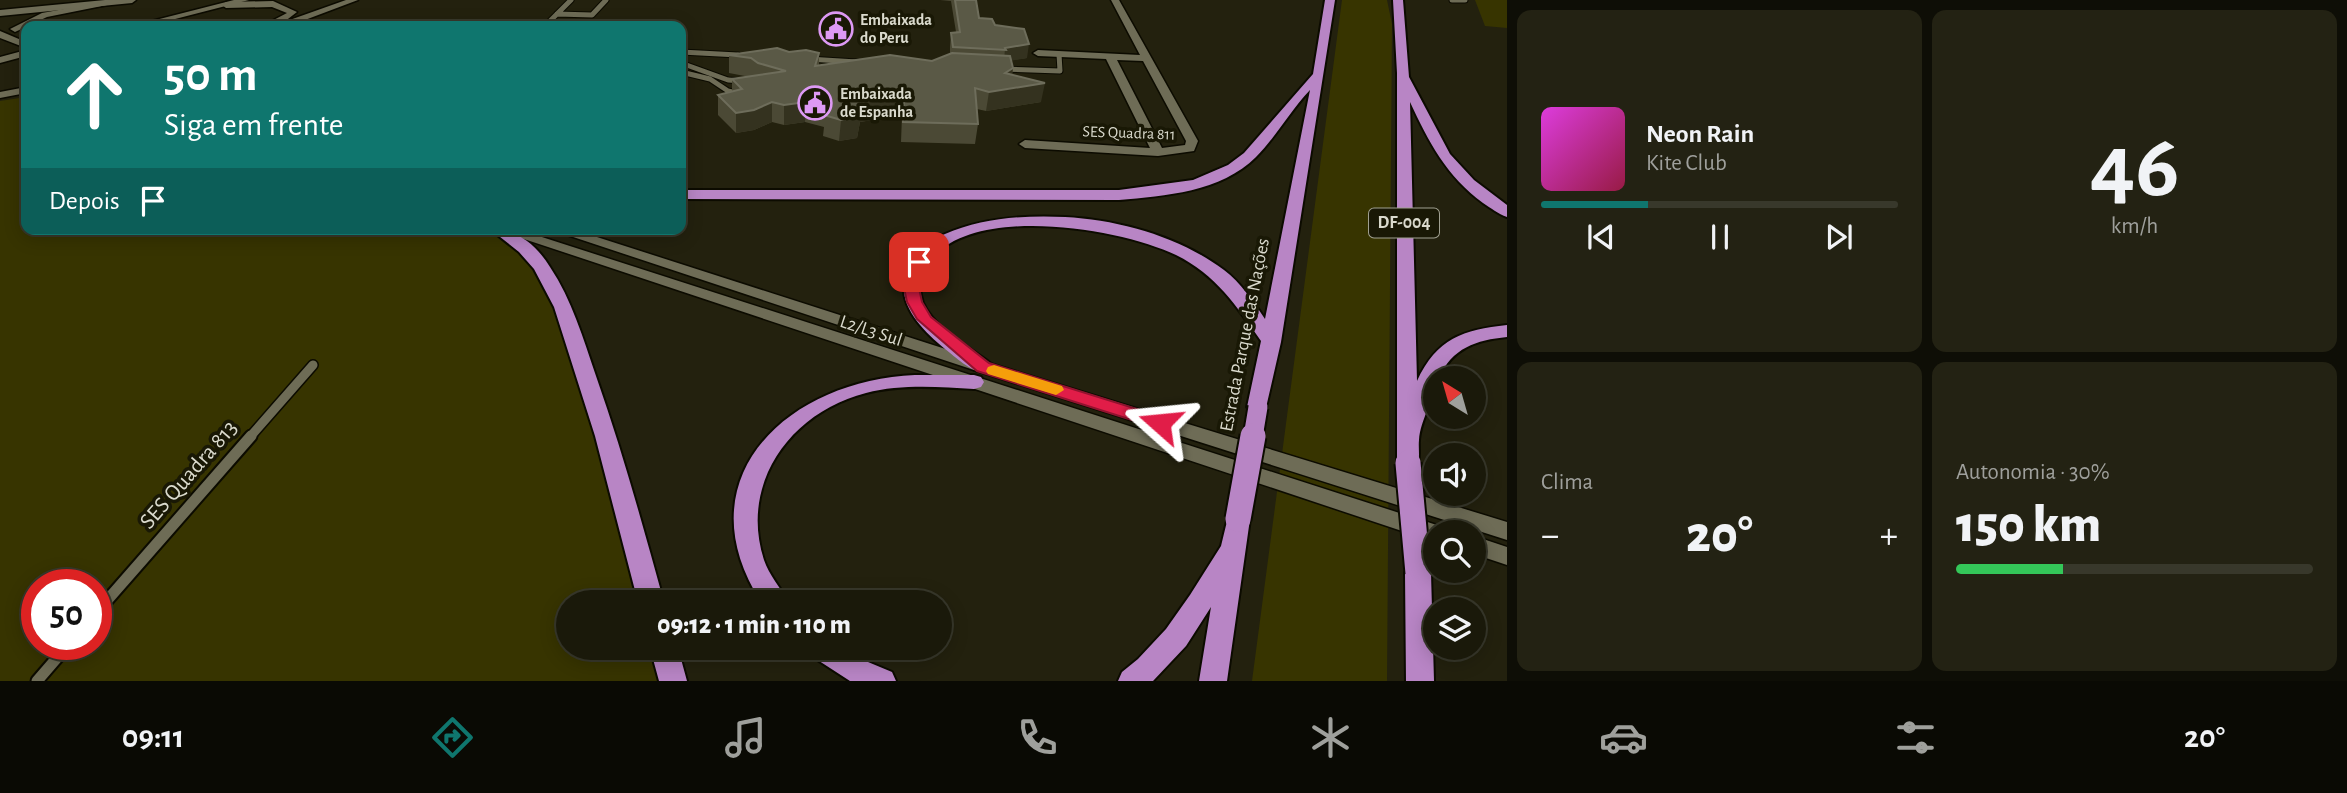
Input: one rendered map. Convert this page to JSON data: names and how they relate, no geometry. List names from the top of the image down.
{
  "streets": {
    "highway": ["DF-004", "Estrada Parque das Nações"],
    "main road": ["SES Quadra 811", "L2/L3 Sul"],
    "lane": ["SES Quadra 813"]
  },
  "places": {
    "public building": ["Embaixada do Peru", "Embaixada de Espanha"]
  },
  "north": "top left",
  "page": {
    "tile": [
      ["46", "km/h"],
      "Clima",
      ["Autonomia · 30%", "150 km"]
    ],
    "turn": ["50 m", "Siga em frente"],
    "song": ["Neon Rain", "Kite Club"],
    "then": "Depois",
    "heat": ["−", "20°", "+"],
    "limit": "50",
    "trip": "09:12 · 1 min · 110 m",
    "tabs": ["09:11", "20°"]
  }
}
